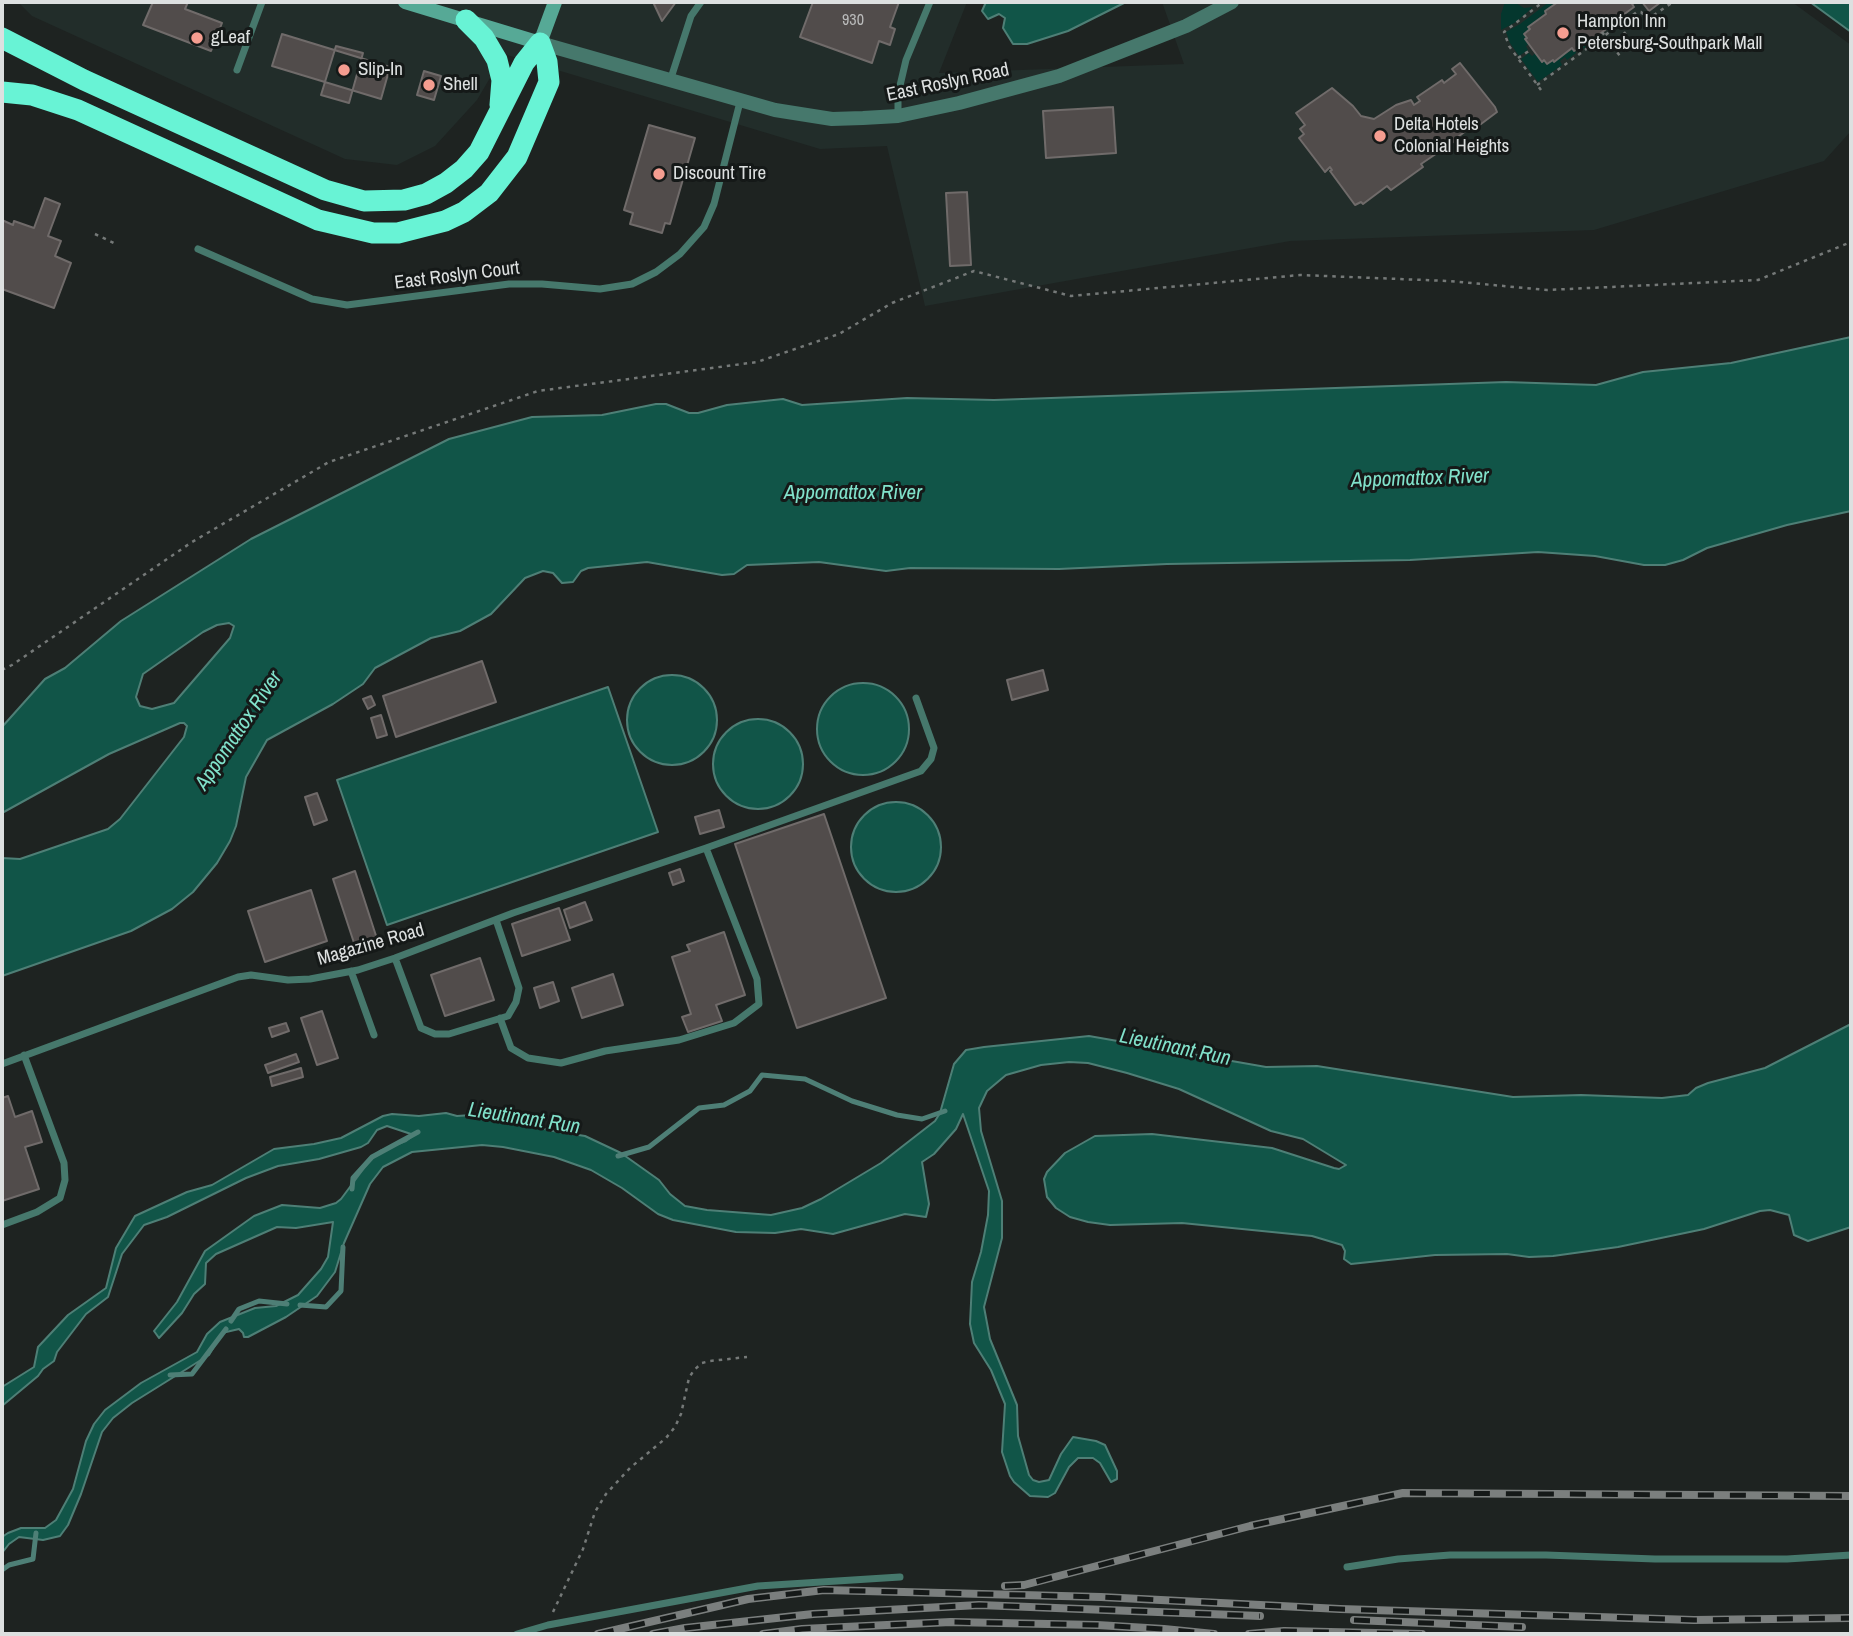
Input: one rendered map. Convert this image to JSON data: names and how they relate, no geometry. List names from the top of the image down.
{
  "streets": {
    "street": ["East Roslyn Road"],
    "lane": ["East Roslyn Court", "Magazine Road"]
  },
  "crossings": [
    ["East Roslyn Road", "East Roslyn Court"]
  ],
  "water": ["Appomattox River", "Lieutinant Run"],
  "places": [
    "Hampton Inn Petersburg-Southpark Mall",
    "gLeaf",
    "Slip-In",
    "Shell",
    "Delta Hotels Colonial Heights",
    "Discount Tire"
  ],
  "house_numbers": ["930"]
}
